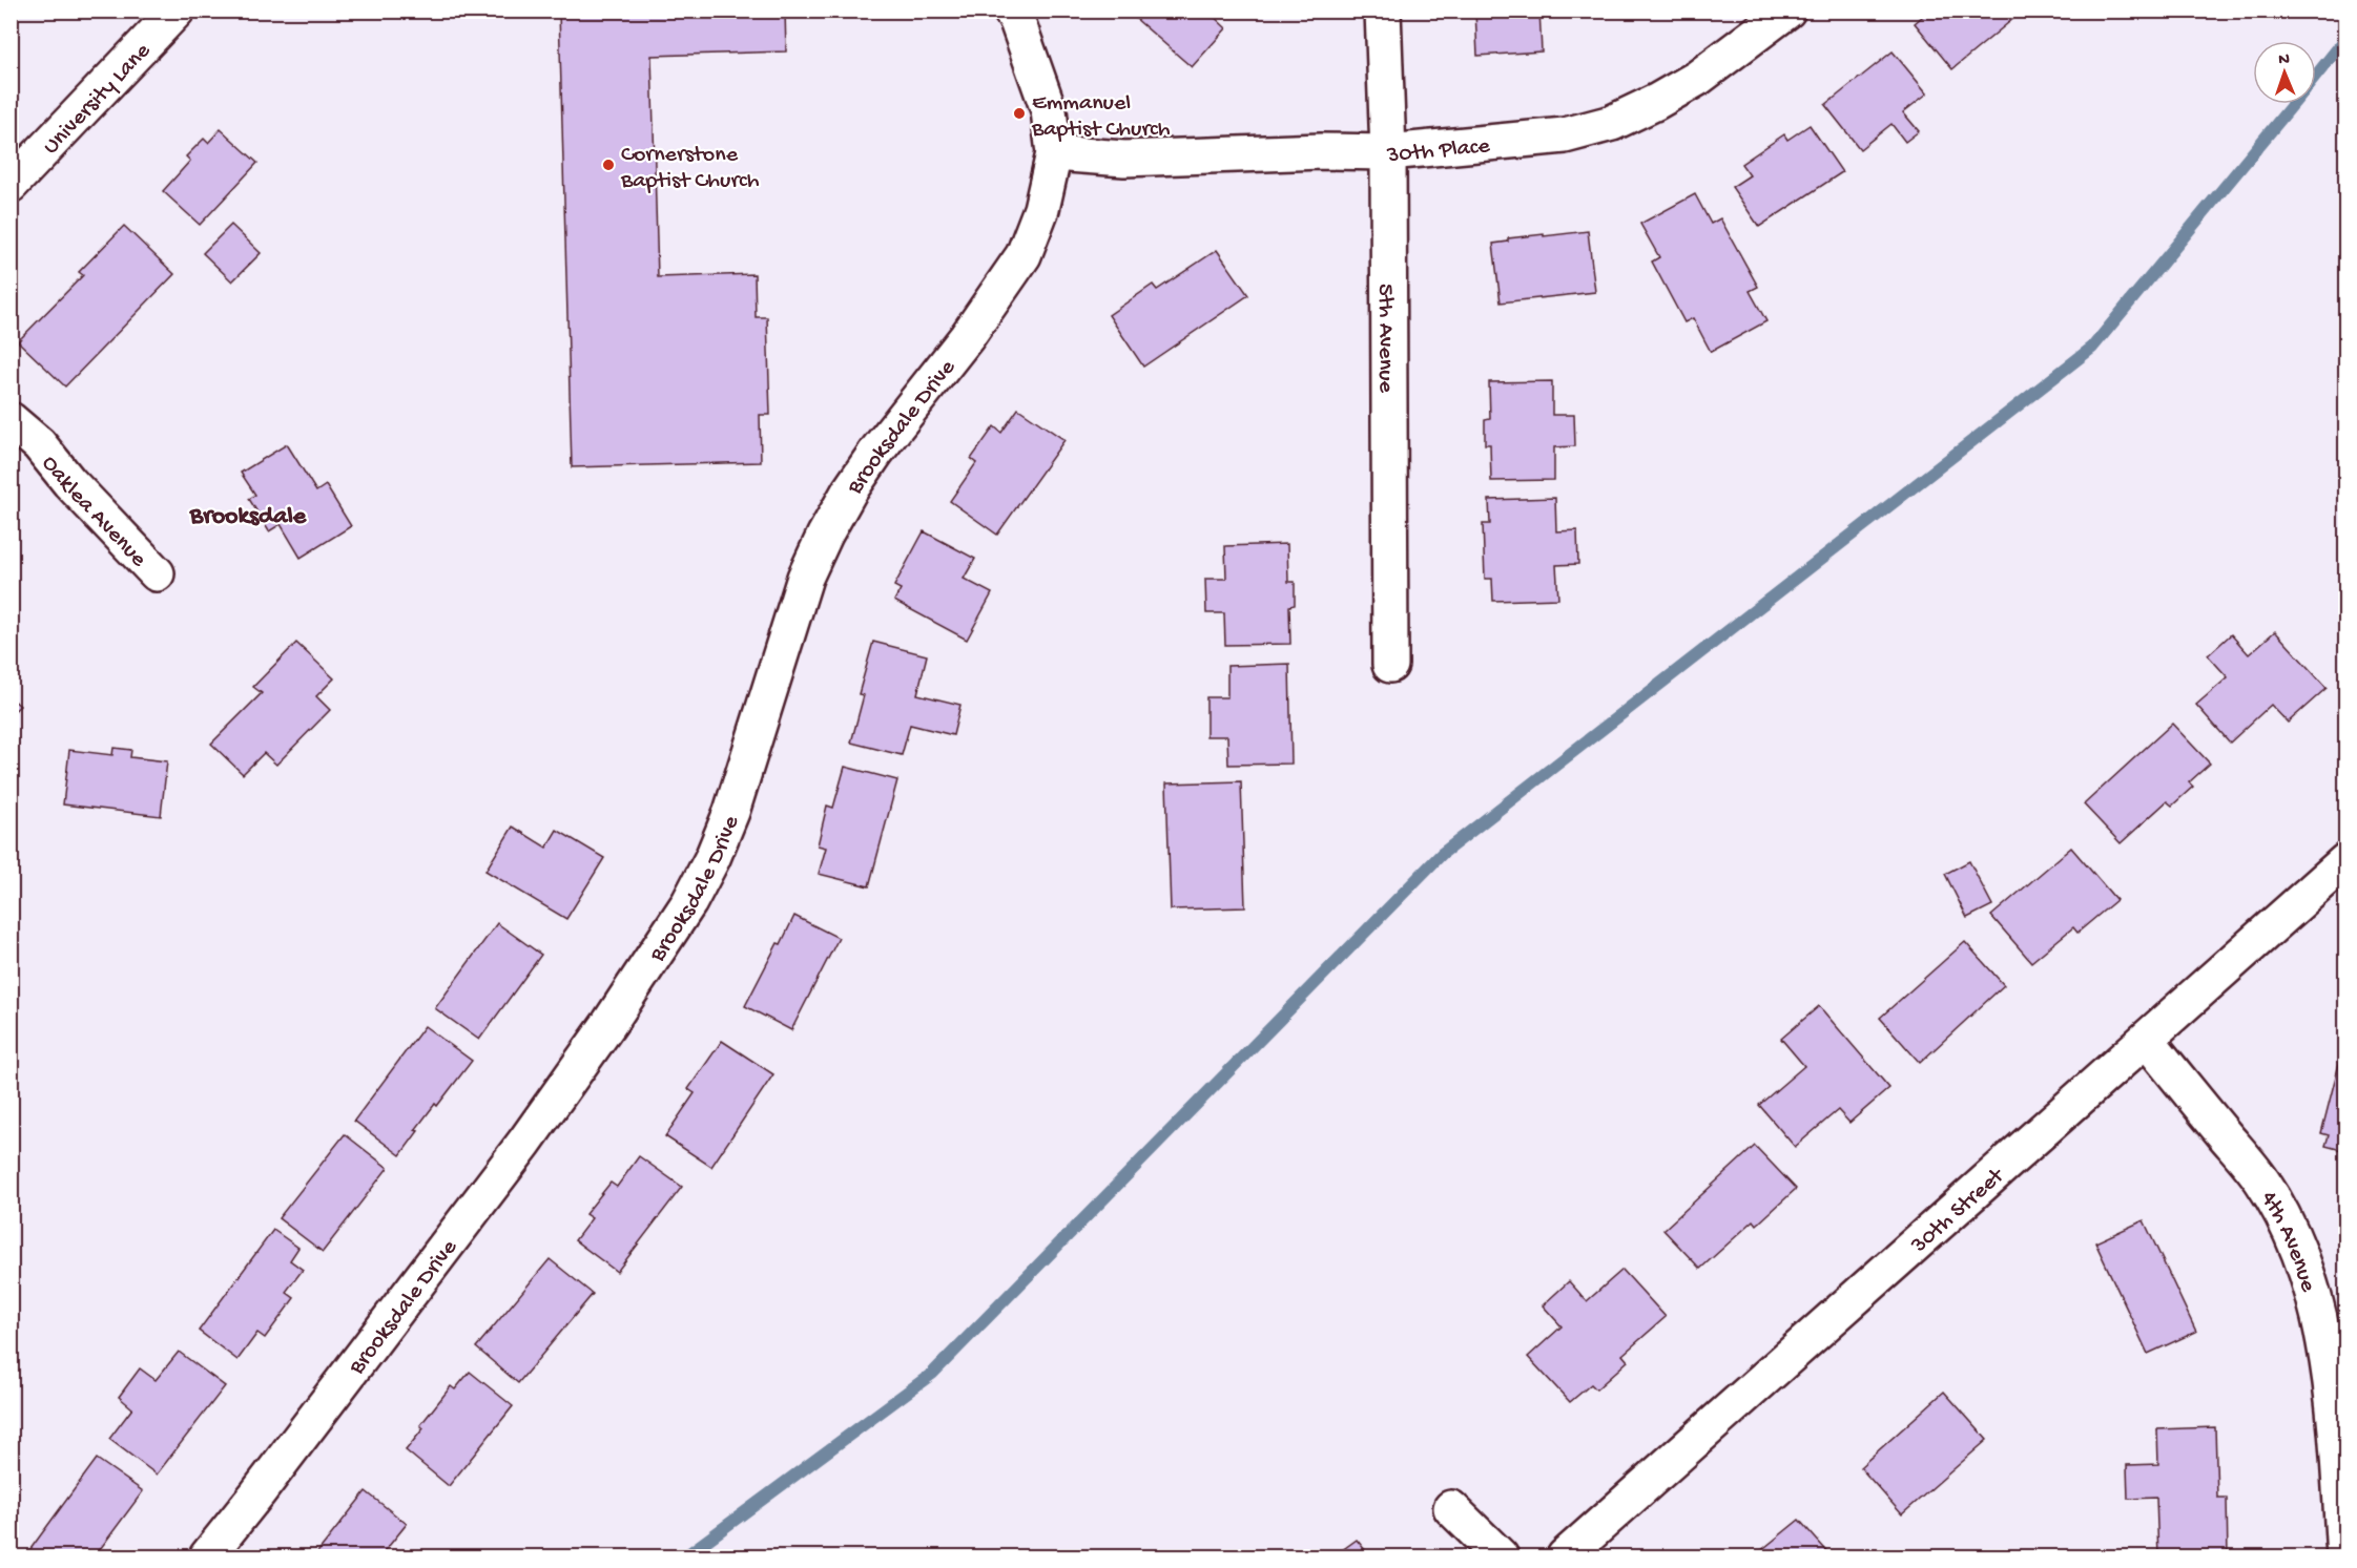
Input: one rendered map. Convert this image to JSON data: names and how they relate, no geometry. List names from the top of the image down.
{
  "streets": {
    "street": [
      "University Lane",
      "30th Place",
      "5th Avenue",
      "Brooksdale Drive",
      "Oaklea Avenue",
      "30th Street",
      "4th Avenue"
    ]
  },
  "crossings": [
    ["30th Place", "5th Avenue"],
    ["30th Place", "Brooksdale Drive"],
    ["30th Street", "4th Avenue"]
  ],
  "districts": ["Brooksdale"],
  "places": ["Emmanuel Baptist Church", "Cornerstone Baptist Church"],
  "north": "top"
}
